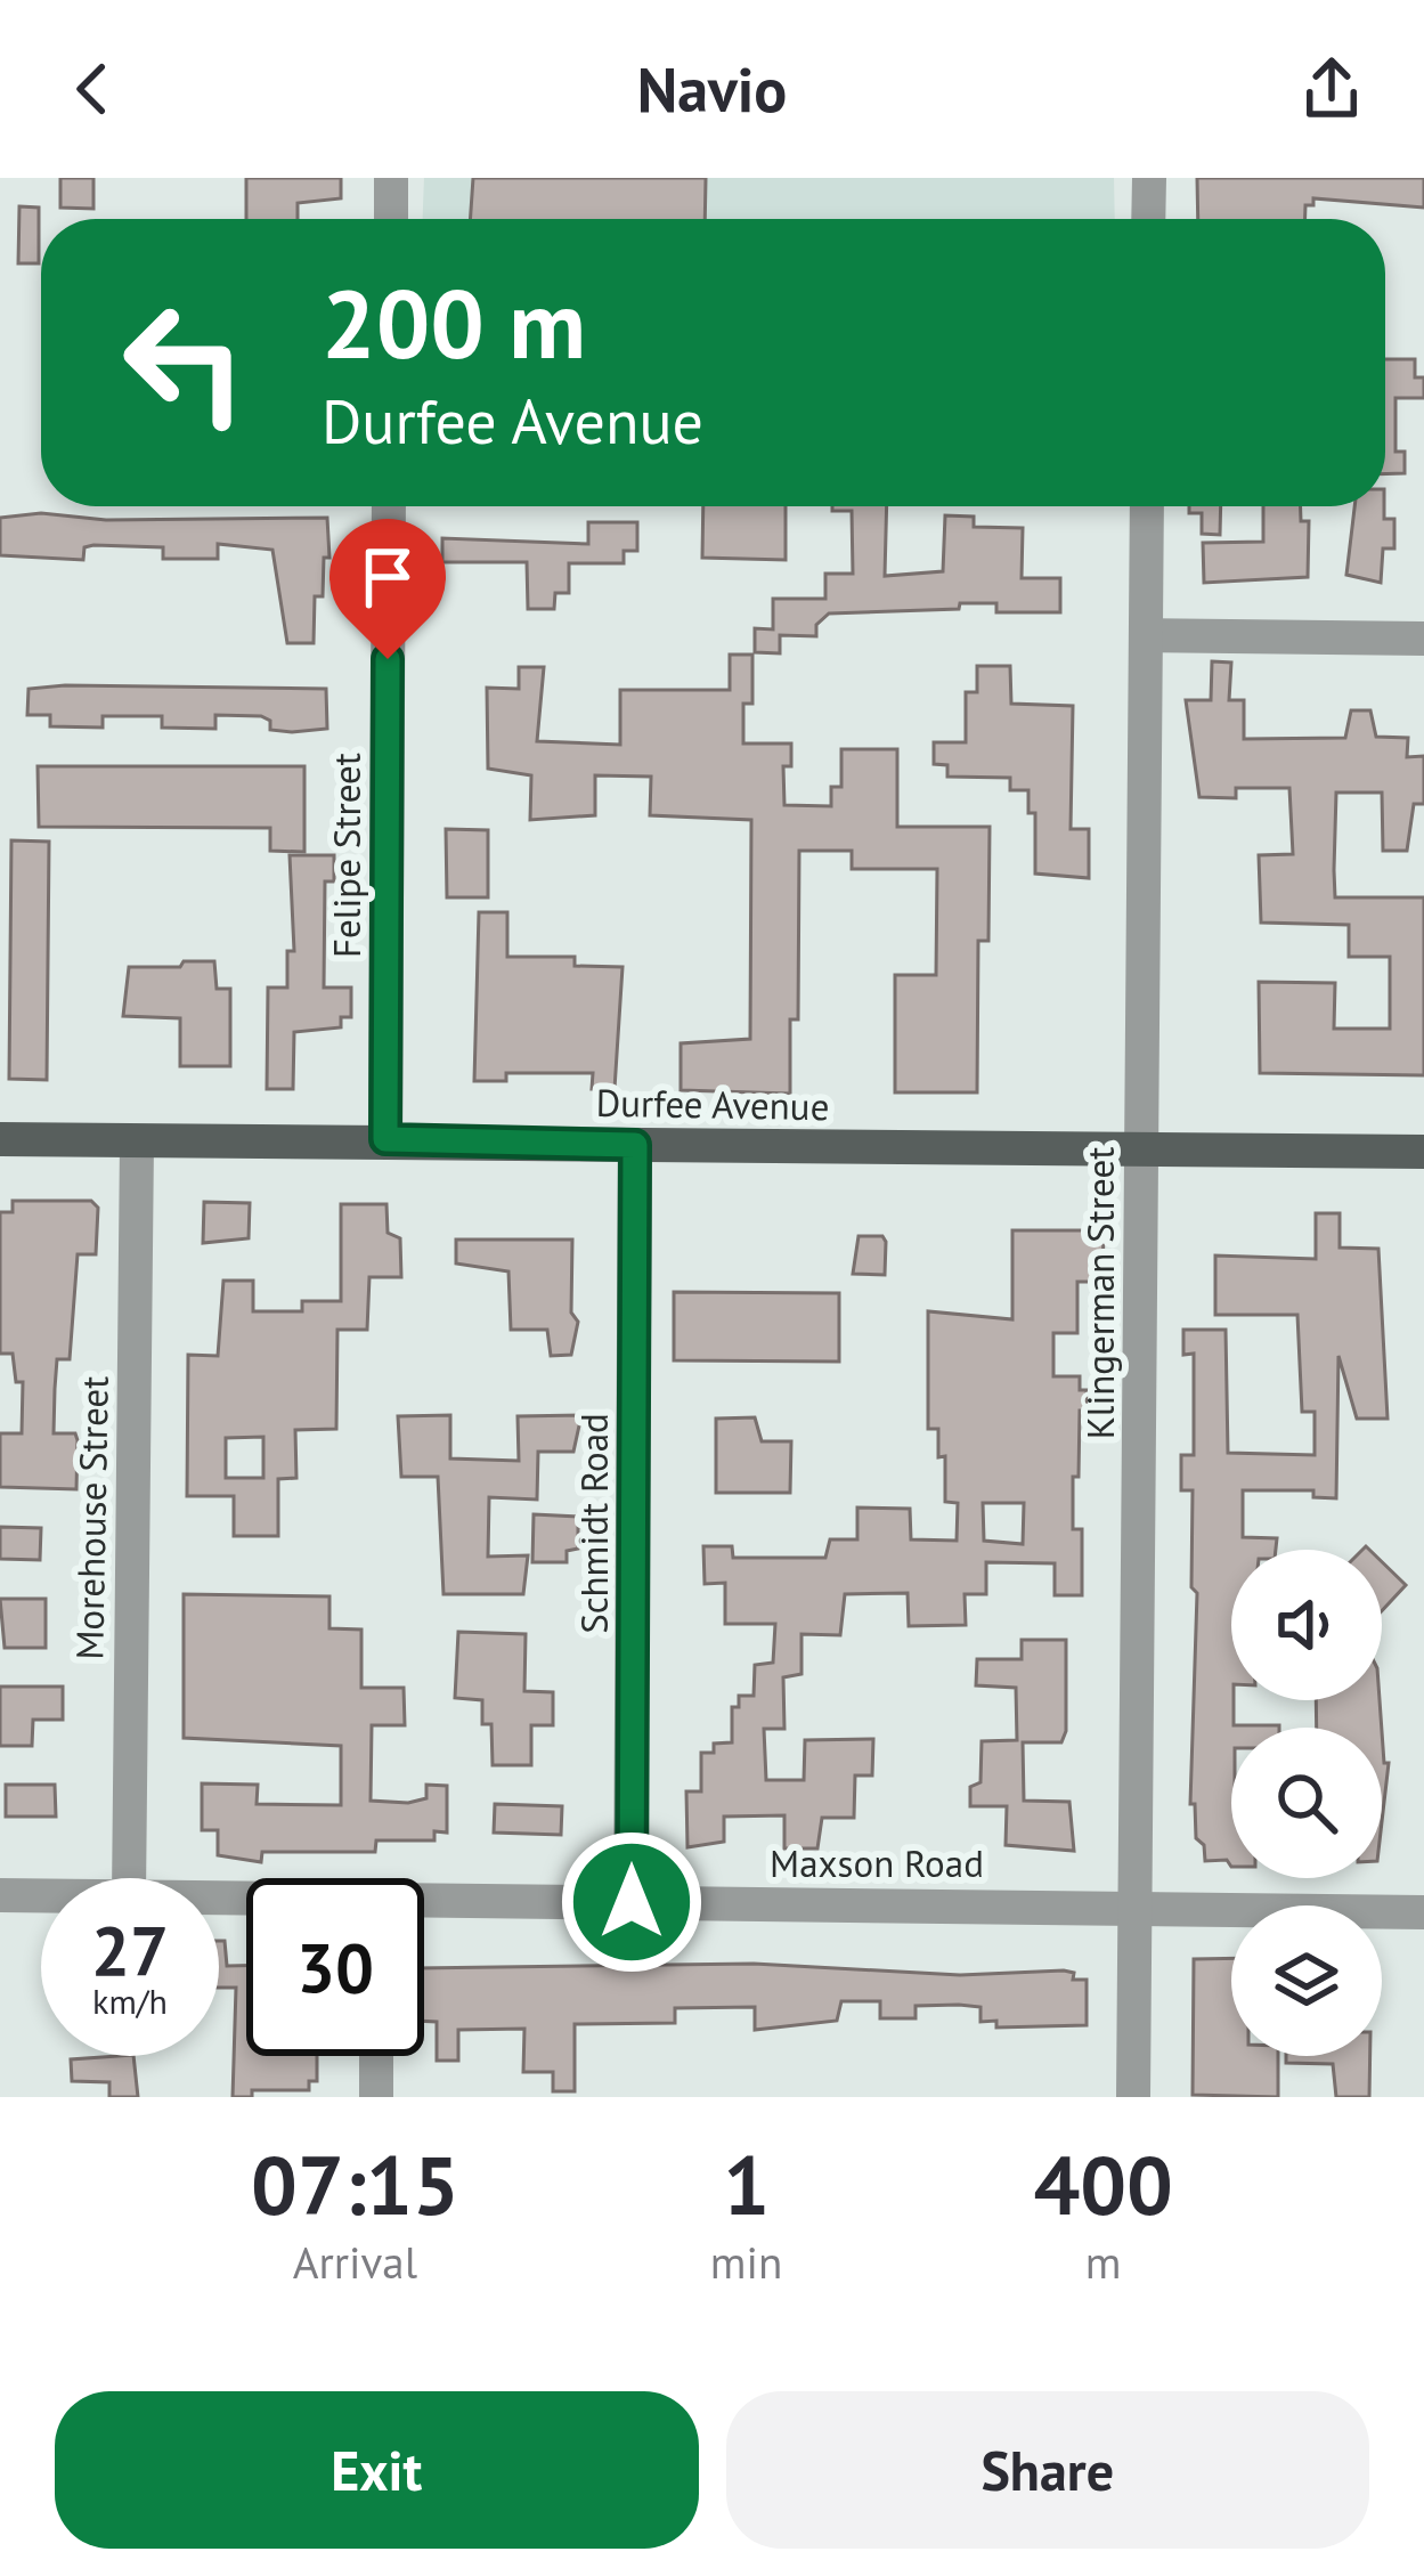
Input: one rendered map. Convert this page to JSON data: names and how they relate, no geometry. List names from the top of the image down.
{
  "streets": {
    "main road": ["Durfee Avenue"],
    "street": [
      "Felipe Street",
      "Klingerman Street",
      "Morehouse Street",
      "Schmidt Road",
      "Maxson Road"
    ]
  },
  "crossings": [
    ["Felipe Street", "Durfee Avenue"],
    ["Durfee Avenue", "Klingerman Street"],
    ["Durfee Avenue", "Morehouse Street"],
    ["Durfee Avenue", "Schmidt Road"],
    ["Klingerman Street", "Maxson Road"],
    ["Schmidt Road", "Maxson Road"]
  ],
  "page": {
    "header": "Navio",
    "turn": ["200 m", "Durfee Avenue"],
    "speed": "27 km/h",
    "limit": "30",
    "eta": [
      "07:15",
      "Arrival",
      "1",
      "min",
      "400",
      "m"
    ],
    "buttons": ["Exit", "Share"]
  }
}
